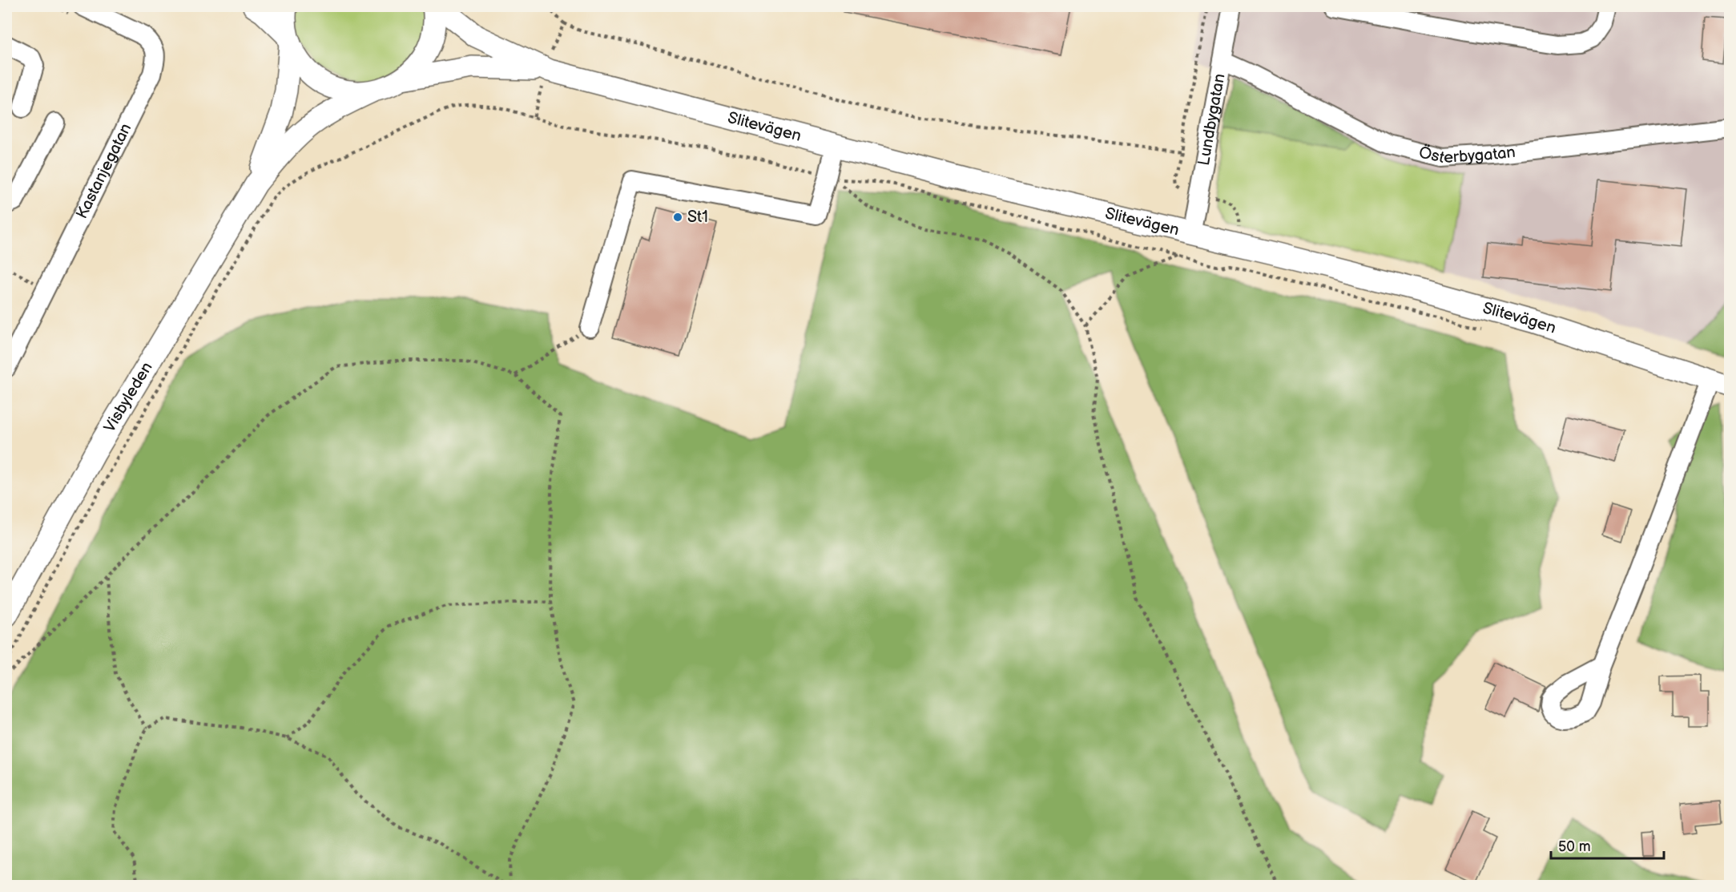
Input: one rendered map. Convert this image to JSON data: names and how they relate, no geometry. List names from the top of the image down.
{
  "streets": {
    "main road": ["Slitevägen", "Visbyleden"],
    "street": ["Lundbygatan", "Österbygatan", "Kastanjegatan"]
  },
  "crossings": [
    ["Lundbygatan", "Slitevägen"],
    ["Lundbygatan", "Österbygatan"]
  ],
  "places": ["St1"],
  "scale_bar": "50 m"
}
